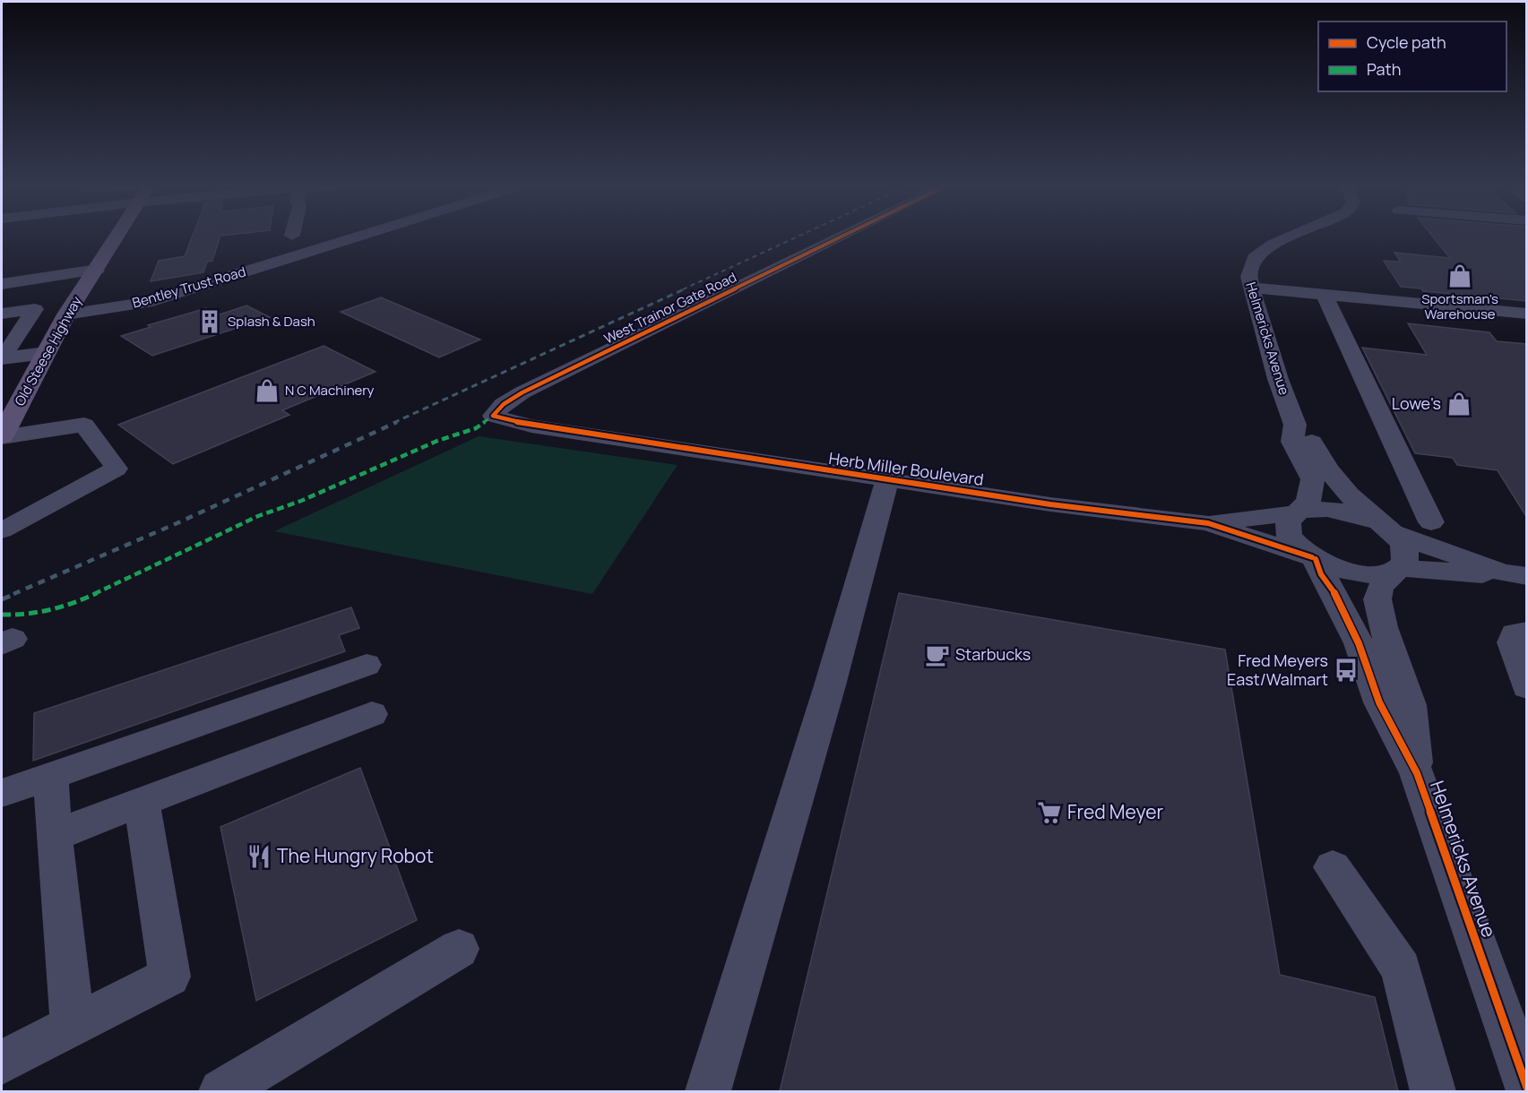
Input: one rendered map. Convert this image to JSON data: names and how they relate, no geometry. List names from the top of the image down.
{
  "streets": {
    "main road": ["Old Steese Highway"],
    "street": [
      "Bentley Trust Road",
      "West Trainor Gate Road",
      "Helmericks Avenue",
      "Herb Miller Boulevard"
    ]
  },
  "crossings": [
    ["Bentley Trust Road", "Old Steese Highway"],
    ["West Trainor Gate Road", "Herb Miller Boulevard"],
    ["Helmericks Avenue", "Herb Miller Boulevard"]
  ],
  "places": {
    "shop": ["Sportsman's Warehouse", "N C Machinery", "Lowe's"],
    "building": ["Splash & Dash"],
    "cafe": ["Starbucks"],
    "bus stop": ["Fred Meyers East/Walmart"],
    "supermarket": ["Fred Meyer"],
    "restaurant": ["The Hungry Robot"]
  },
  "legend": ["Cycle path", "Path"]
}
